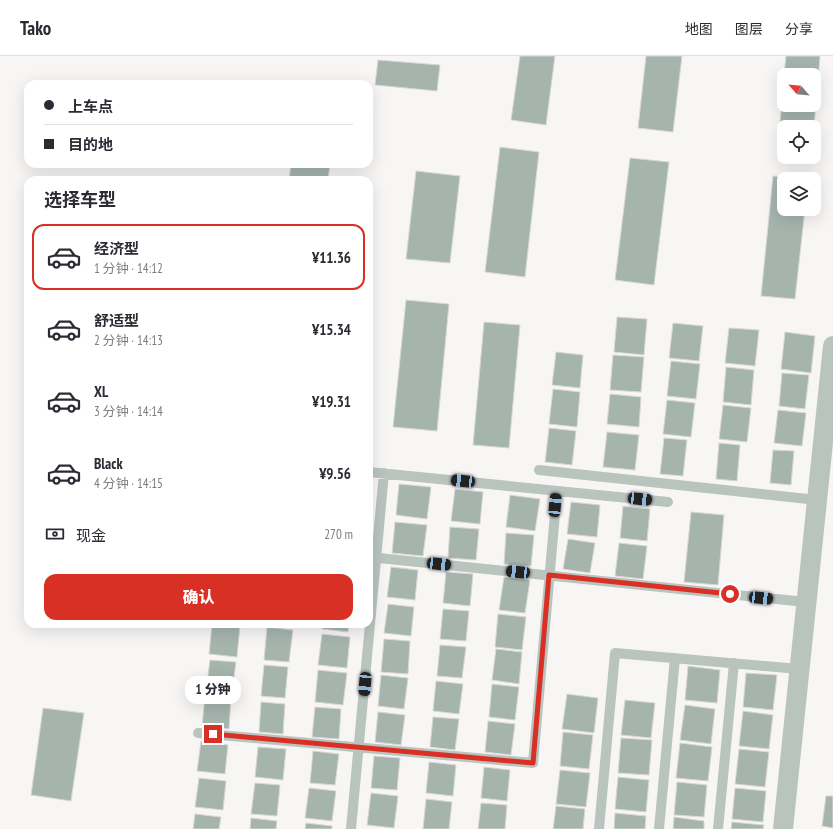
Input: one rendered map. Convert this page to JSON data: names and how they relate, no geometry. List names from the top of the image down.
{
  "north": "top left",
  "page": {
    "header": "Tako",
    "nav": ["地图", "图层", "分享"],
    "banner": ["上车点", "目的地"],
    "heading": "选择车型",
    "list": [
      {
        "name": "经济型",
        "note": "1 分钟 · 14:12",
        "value": "¥11.36"
      },
      {
        "name": "舒适型",
        "note": "2 分钟 · 14:13",
        "value": "¥15.34"
      },
      {
        "name": "XL",
        "note": "3 分钟 · 14:14",
        "value": "¥19.31"
      },
      {
        "name": "Black",
        "note": "4 分钟 · 14:15",
        "value": "¥9.56"
      }
    ],
    "pay": ["现金", "270 m"],
    "buttons": "确认",
    "bubble": "1 分钟"
  }
}
